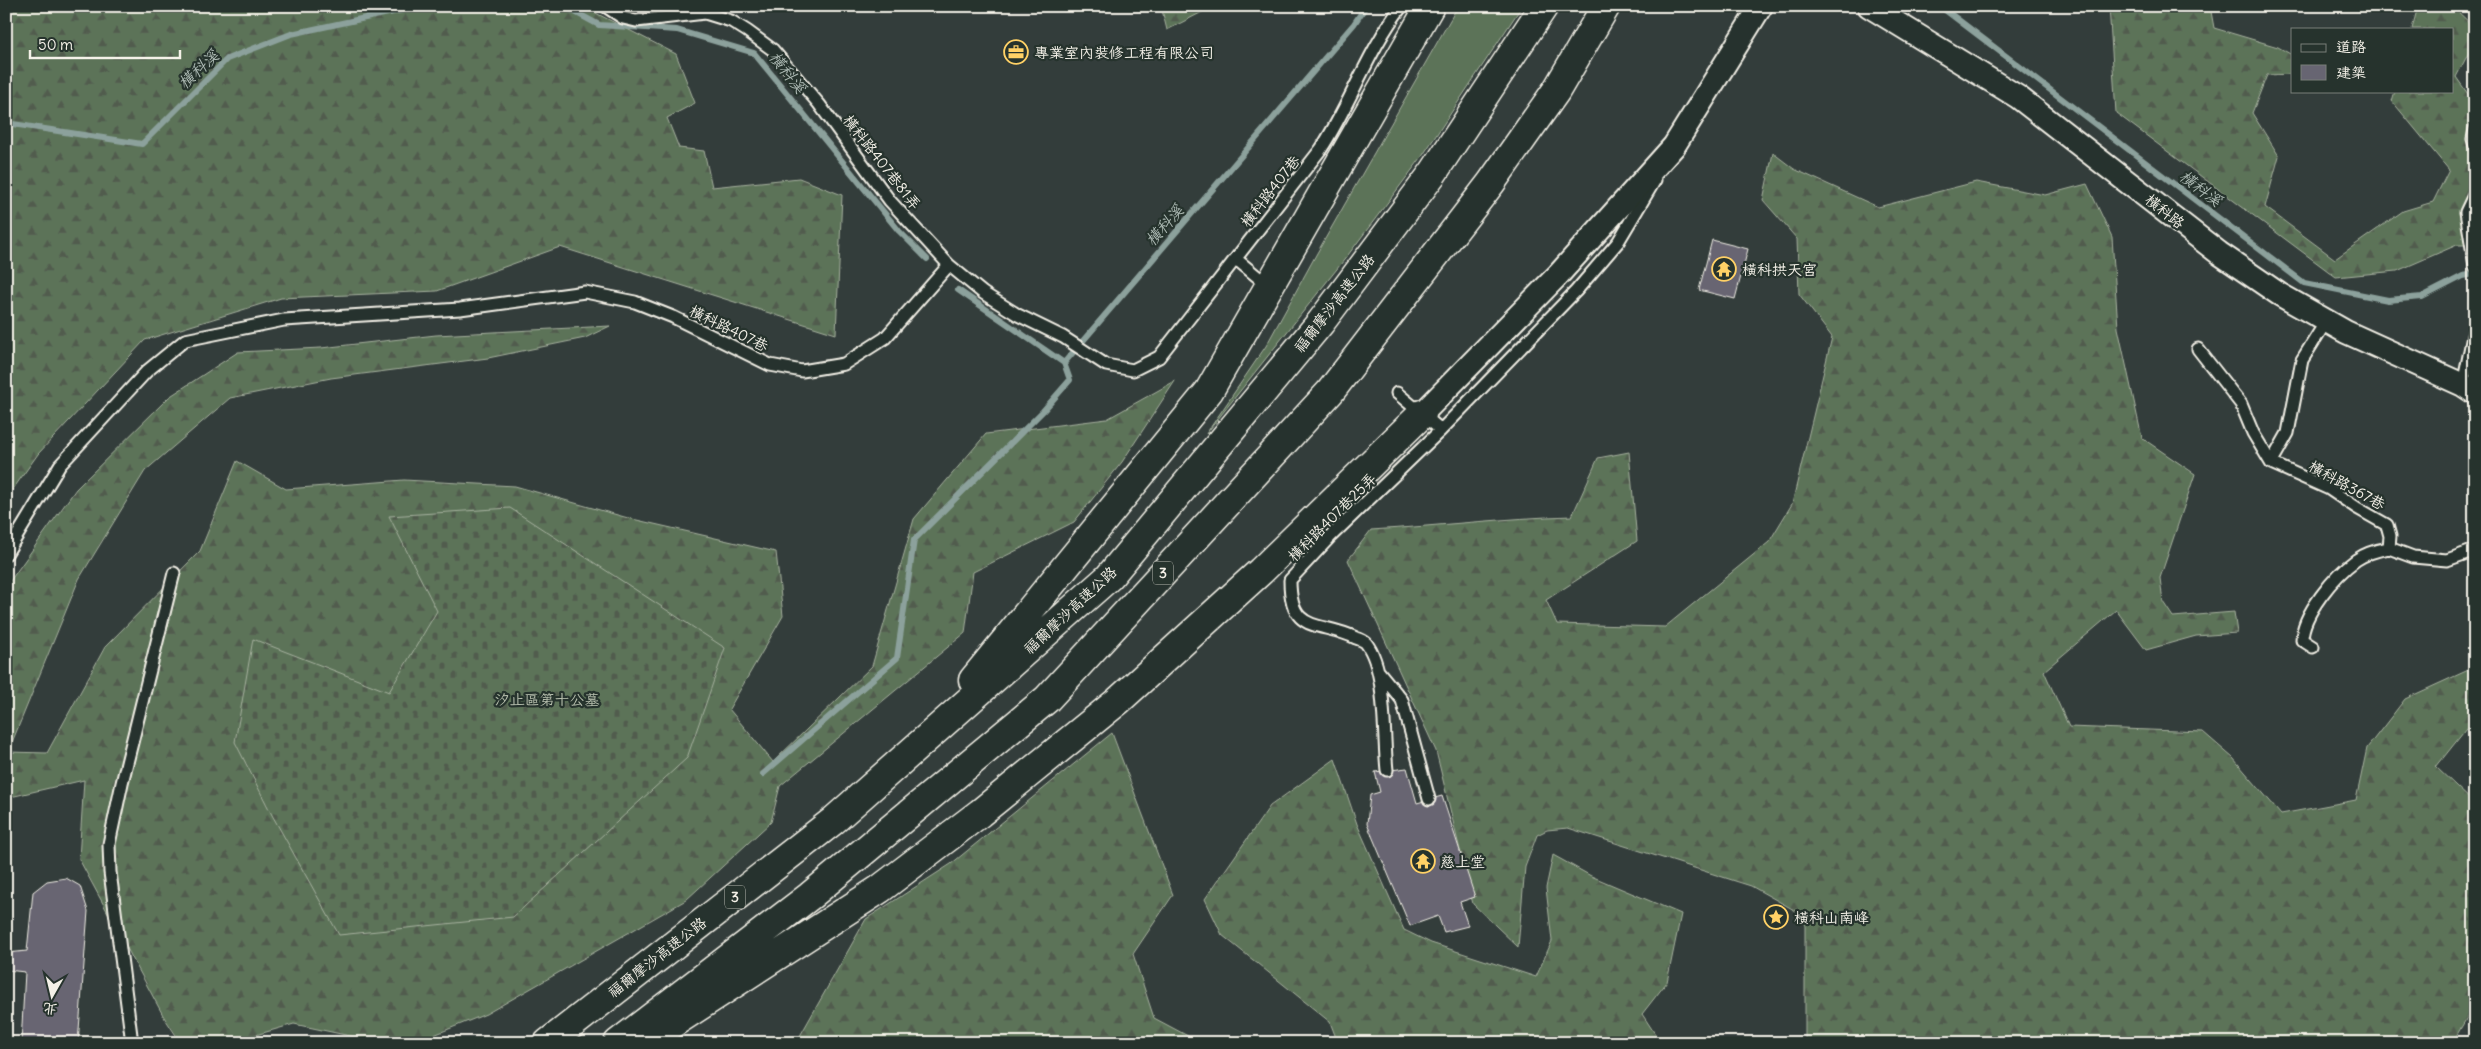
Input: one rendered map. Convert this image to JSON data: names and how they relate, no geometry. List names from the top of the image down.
{
  "streets": {
    "highway": ["福爾摩沙高速公路", "3"],
    "street": ["橫科路"],
    "lane": [
      "橫科路407巷81弄",
      "橫科路407巷",
      "橫科路367巷",
      "橫科路407巷25弄"
    ]
  },
  "crossings": [
    ["橫科路407巷81弄", "橫科路407巷"]
  ],
  "water": ["橫科溪"],
  "parks": ["汐止區第十公墓"],
  "places": {
    "office": ["專業室內裝修工程有限公司"],
    "temple": ["橫科拱天宮", "慈上堂"],
    "place": ["橫科山南峰"]
  },
  "legend": ["道路", "建築"],
  "scale_bar": "50 m",
  "north": "bottom"
}
